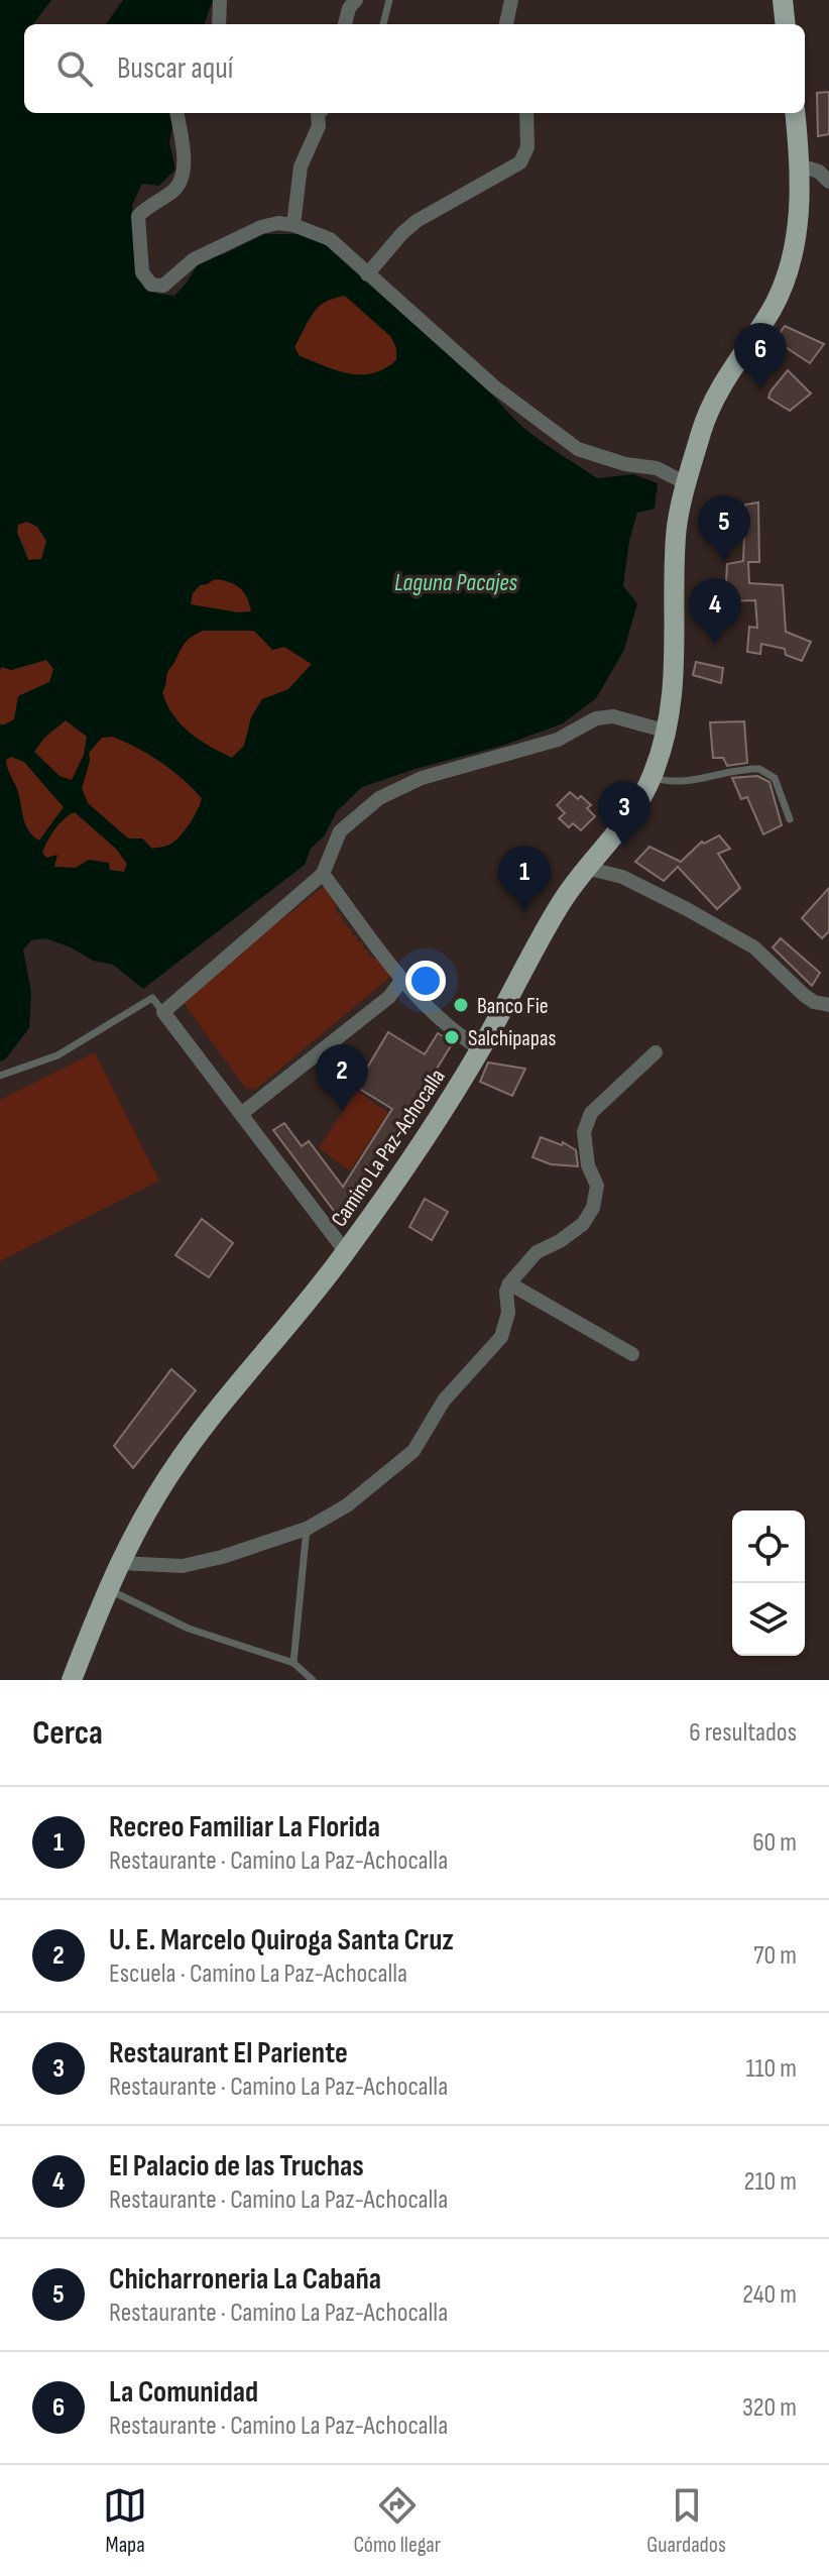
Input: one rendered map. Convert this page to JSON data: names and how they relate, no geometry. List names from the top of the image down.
{
  "streets": {
    "main road": ["Camino La Paz-Achocalla"]
  },
  "water": ["Laguna Pacajes"],
  "places": ["Banco Fie", "Salchipapas"],
  "page": {
    "search": "Buscar aquí",
    "pins": [
      "6",
      "5",
      "4",
      "3",
      "1",
      "2"
    ],
    "heading": ["Cerca", "6 resultados"],
    "list": [
      {
        "mark": "1",
        "name": "Recreo Familiar La Florida",
        "note": "Restaurante · Camino La Paz-Achocalla",
        "value": "60 m"
      },
      {
        "mark": "2",
        "name": "U. E. Marcelo Quiroga Santa Cruz",
        "note": "Escuela · Camino La Paz-Achocalla",
        "value": "70 m"
      },
      {
        "mark": "3",
        "name": "Restaurant El Pariente",
        "note": "Restaurante · Camino La Paz-Achocalla",
        "value": "110 m"
      },
      {
        "mark": "4",
        "name": "El Palacio de las Truchas",
        "note": "Restaurante · Camino La Paz-Achocalla",
        "value": "210 m"
      },
      {
        "mark": "5",
        "name": "Chicharroneria La Cabaña",
        "note": "Restaurante · Camino La Paz-Achocalla",
        "value": "240 m"
      },
      {
        "mark": "6",
        "name": "La Comunidad",
        "note": "Restaurante · Camino La Paz-Achocalla",
        "value": "320 m"
      }
    ],
    "nav": ["Mapa", "Cómo llegar", "Guardados"]
  }
}
